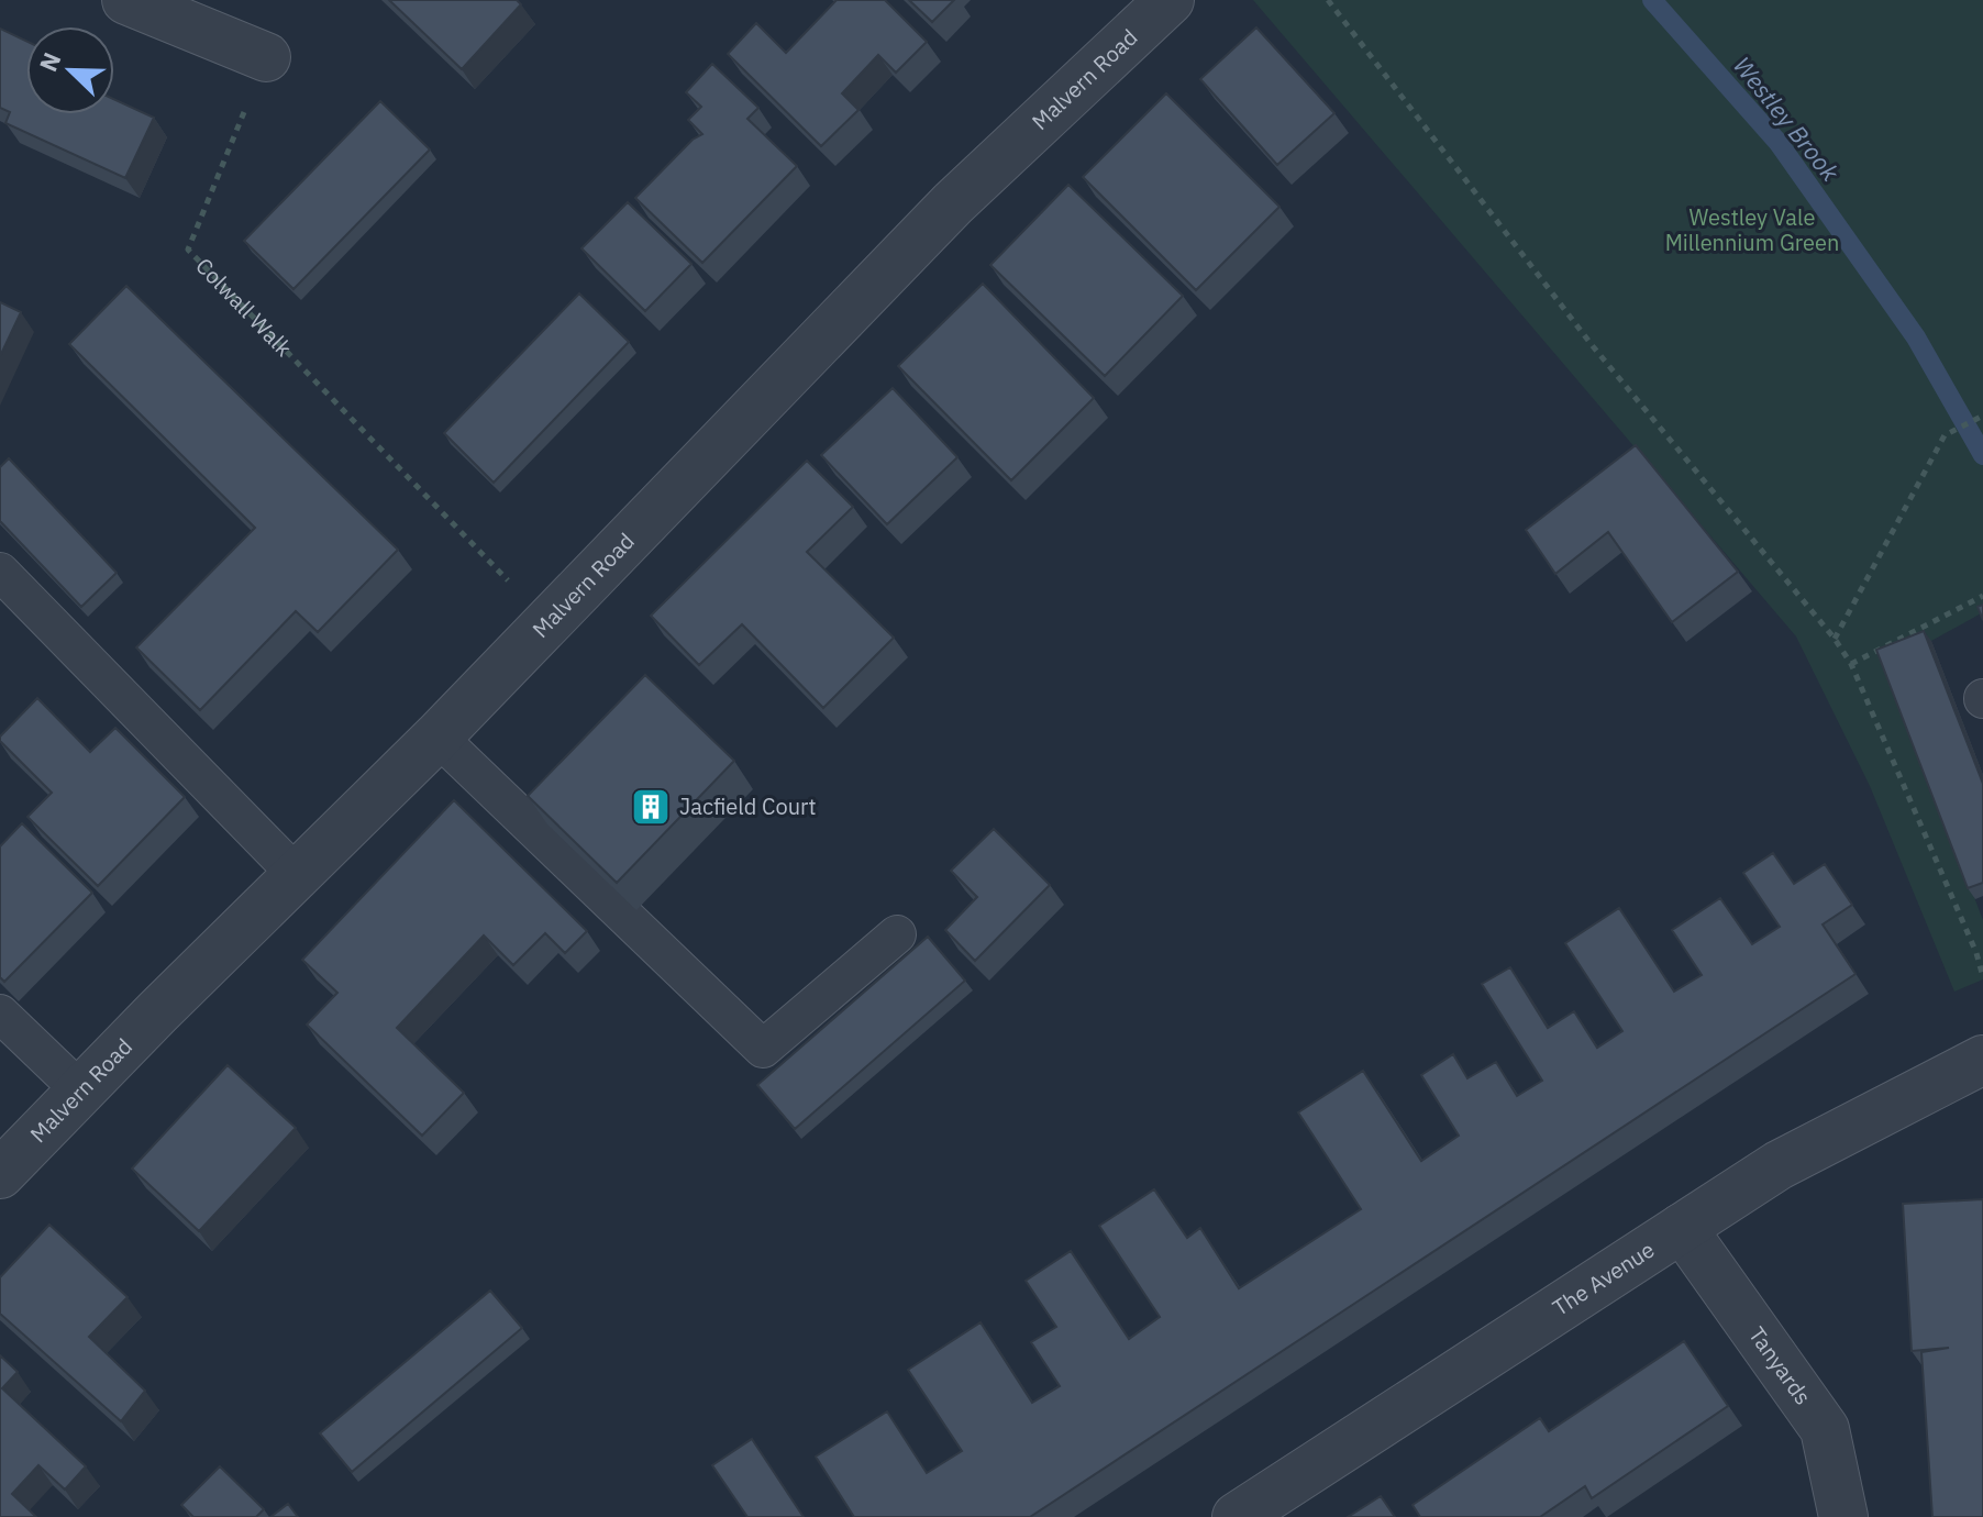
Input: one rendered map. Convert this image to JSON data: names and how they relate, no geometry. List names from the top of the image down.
{
  "streets": {
    "street": ["Malvern Road", "The Avenue", "Tanyards"],
    "path": ["Colwall Walk"]
  },
  "crossings": [
    ["Malvern Road", "Colwall Walk"],
    ["The Avenue", "Tanyards"]
  ],
  "water": ["Westley Brook"],
  "parks": ["Westley Vale Millennium Green"],
  "places": {
    "building": ["Jacfield Court"]
  },
  "north": "top left"
}
